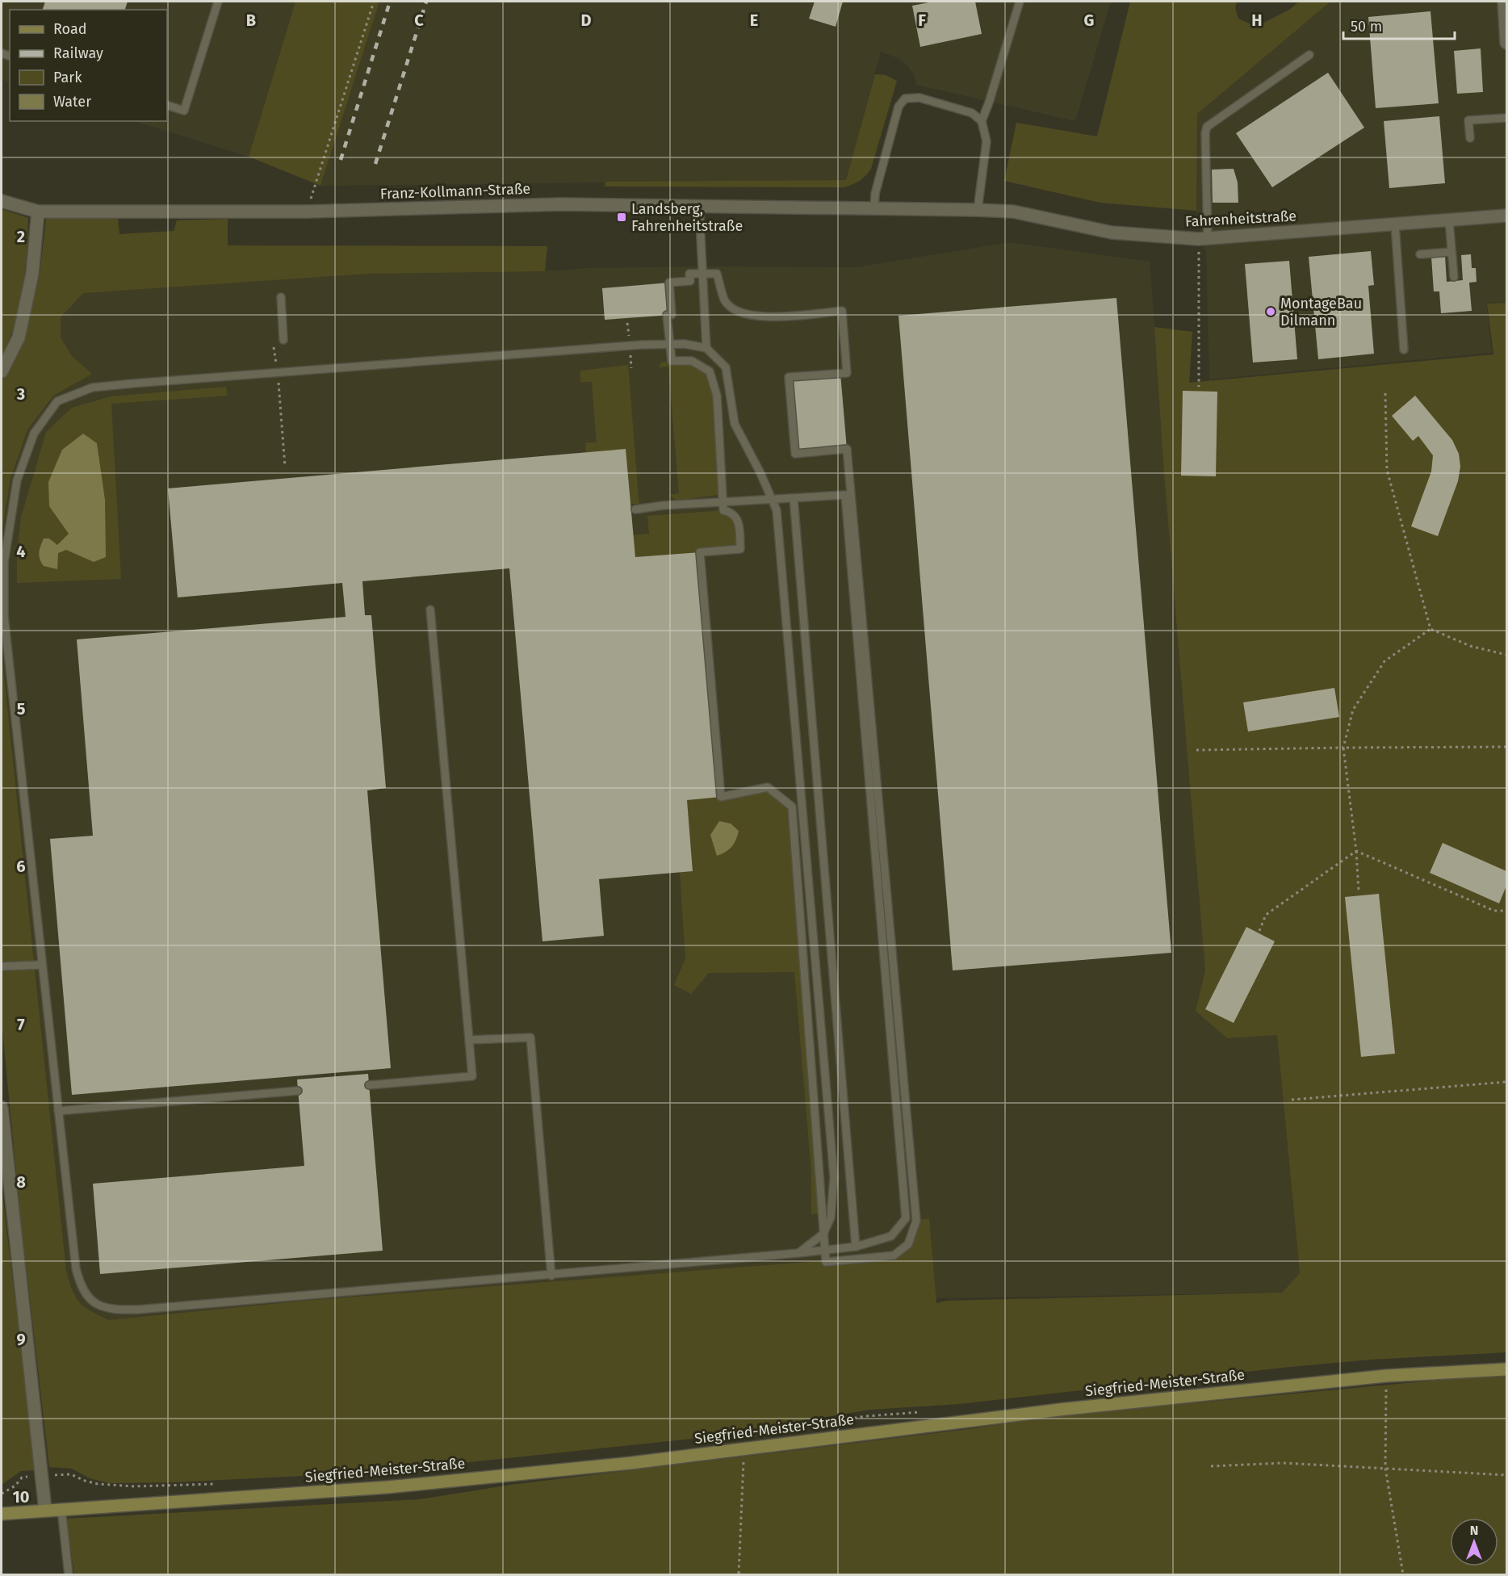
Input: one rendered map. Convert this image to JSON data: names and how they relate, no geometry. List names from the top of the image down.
{
  "streets": {
    "street": ["Franz-Kollmann-Straße", "Fahrenheitstraße", "Siegfried-Meister-Straße"]
  },
  "crossings": [
    ["Franz-Kollmann-Straße", "Fahrenheitstraße"]
  ],
  "places": {
    "transit": ["Landsberg, Fahrenheitstraße"],
    "other": ["MontageBau Dilmann"]
  },
  "legend": [
    "Road",
    "Railway",
    "Park",
    "Water"
  ],
  "scale_bar": "50 m",
  "north": "top",
  "grid": {
    "columns": [
      "B",
      "C",
      "D",
      "E",
      "F",
      "G",
      "H"
    ],
    "rows": [
      "2",
      "3",
      "4",
      "5",
      "6",
      "7",
      "8",
      "9",
      "10"
    ]
  }
}
